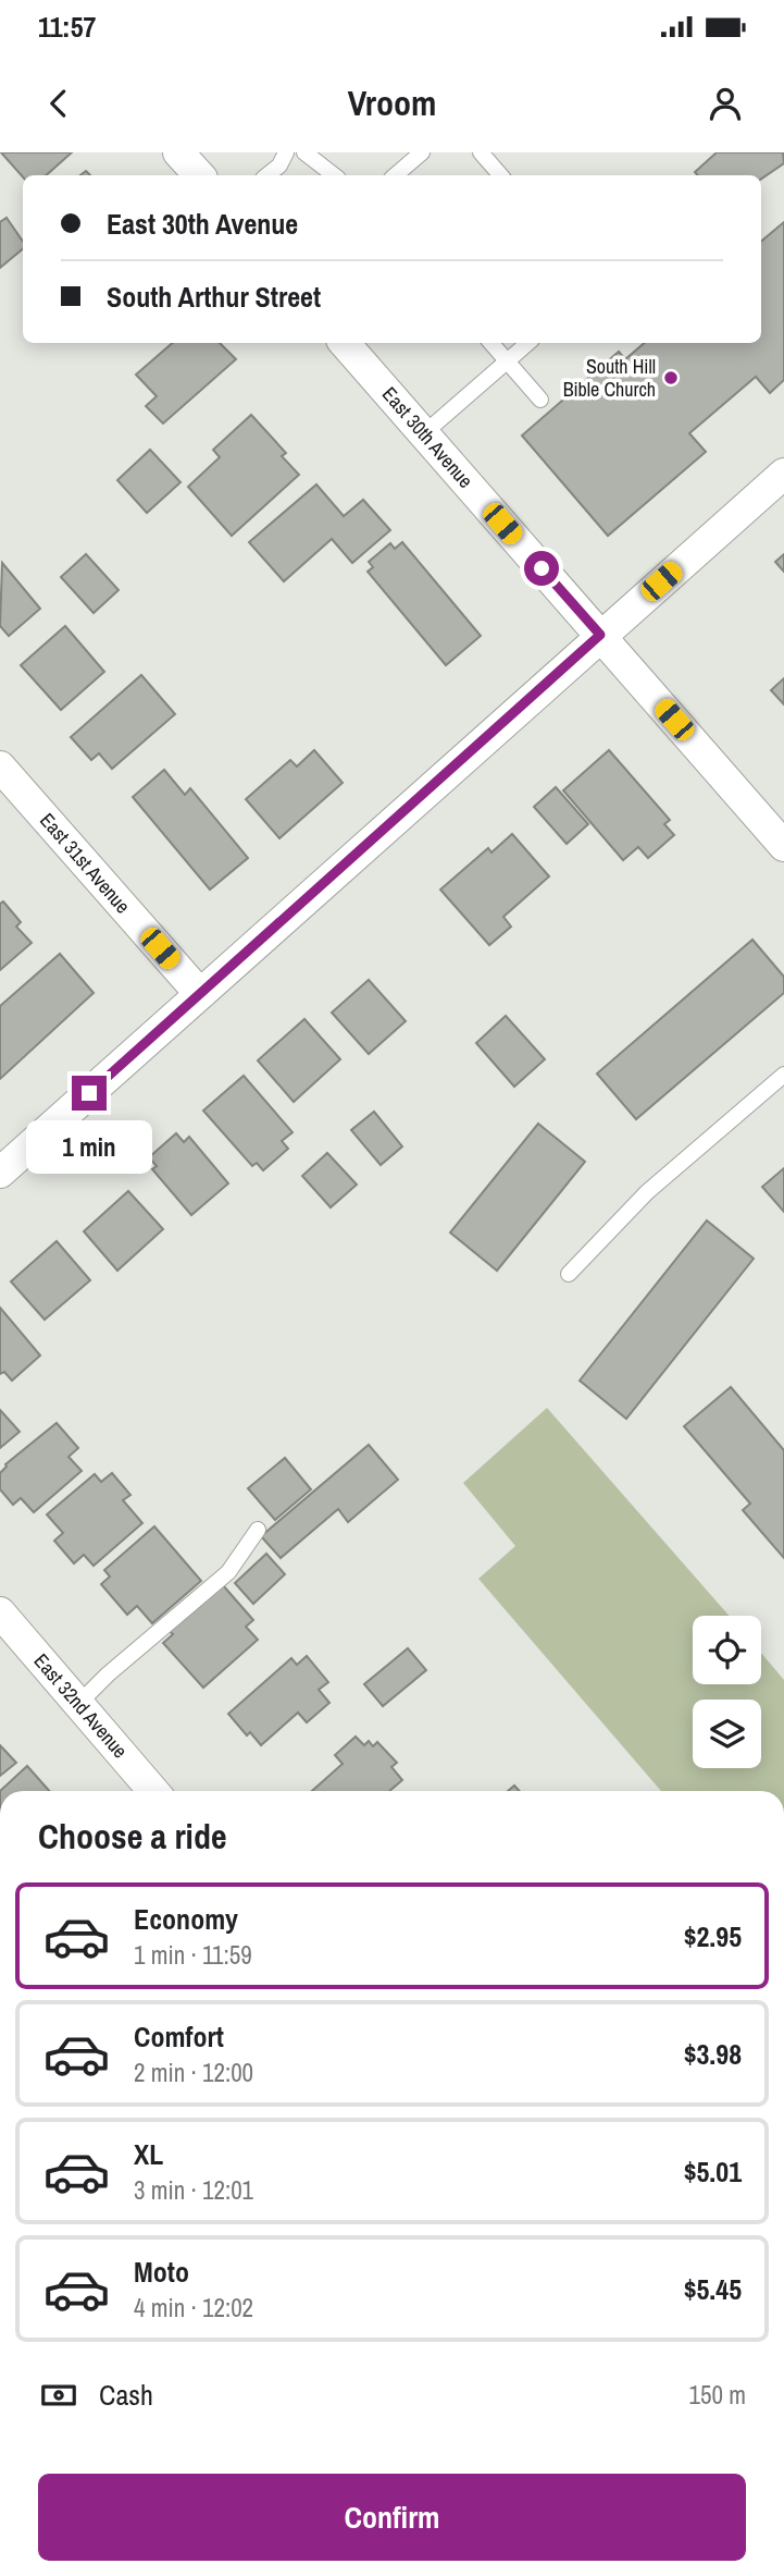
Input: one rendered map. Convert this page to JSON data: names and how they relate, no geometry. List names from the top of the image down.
{
  "streets": {
    "street": ["East 30th Avenue", "East 31st Avenue", "East 32nd Avenue"]
  },
  "places": ["South Hill Bible Church"],
  "page": {
    "status": "11:57",
    "header": "Vroom",
    "banner": ["East 30th Avenue", "South Arthur Street"],
    "bubble": "1 min",
    "heading": "Choose a ride",
    "list": [
      {
        "name": "Economy",
        "note": "1 min · 11:59",
        "value": "$2.95"
      },
      {
        "name": "Comfort",
        "note": "2 min · 12:00",
        "value": "$3.98"
      },
      {
        "name": "XL",
        "note": "3 min · 12:01",
        "value": "$5.01"
      },
      {
        "name": "Moto",
        "note": "4 min · 12:02",
        "value": "$5.45"
      }
    ],
    "pay": ["Cash", "150 m"],
    "buttons": "Confirm"
  }
}
